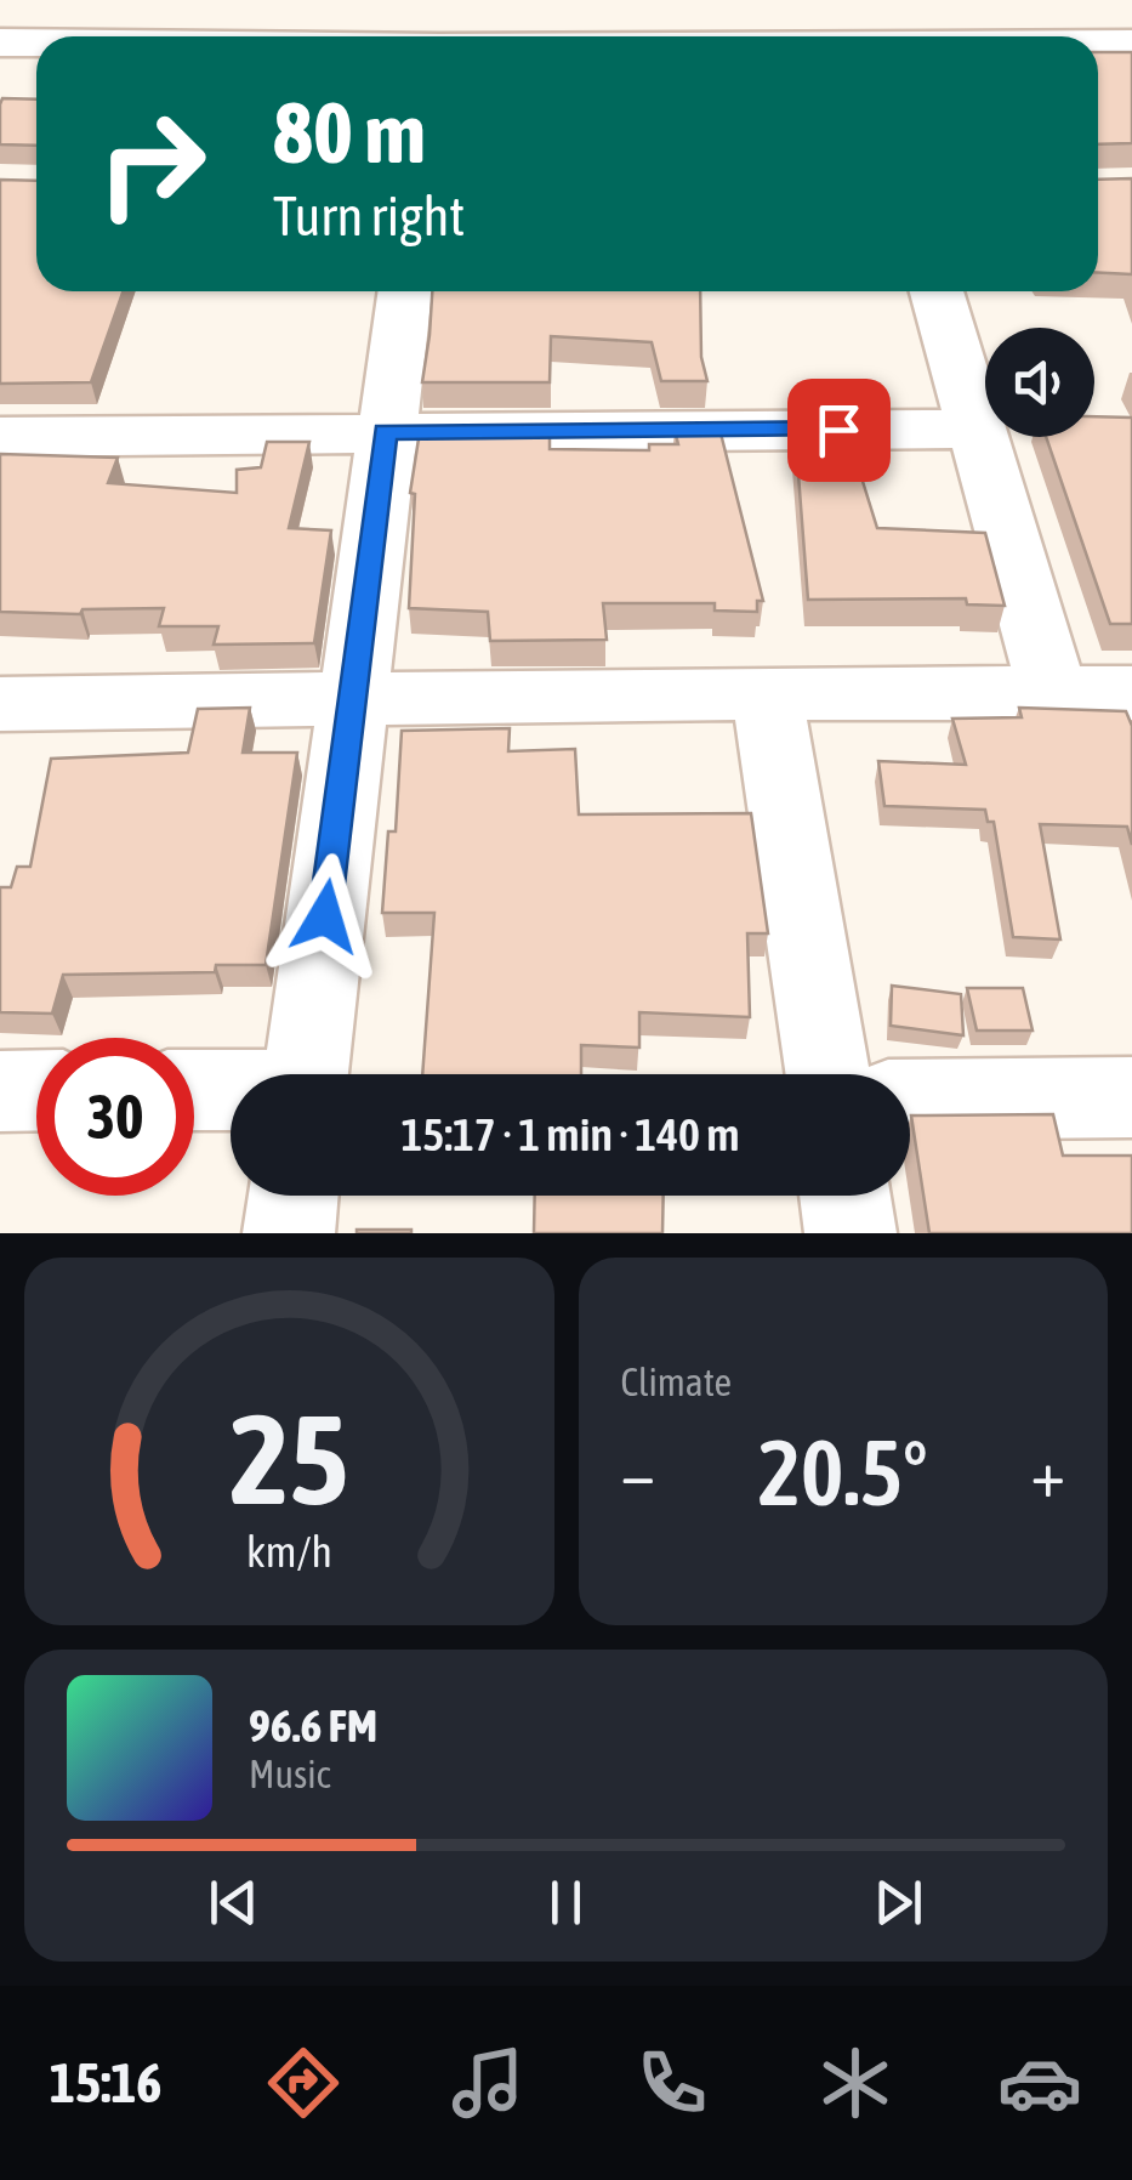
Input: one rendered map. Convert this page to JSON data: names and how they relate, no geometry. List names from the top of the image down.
{
  "page": {
    "turn": ["80 m", "Turn right"],
    "limit": "30",
    "trip": "15:17 · 1 min · 140 m",
    "tile": "Climate",
    "heat": ["−", "20.5°", "+"],
    "song": ["96.6 FM", "Music"],
    "tabs": "15:16",
    "gauge": ["25", "km/h"]
  }
}
